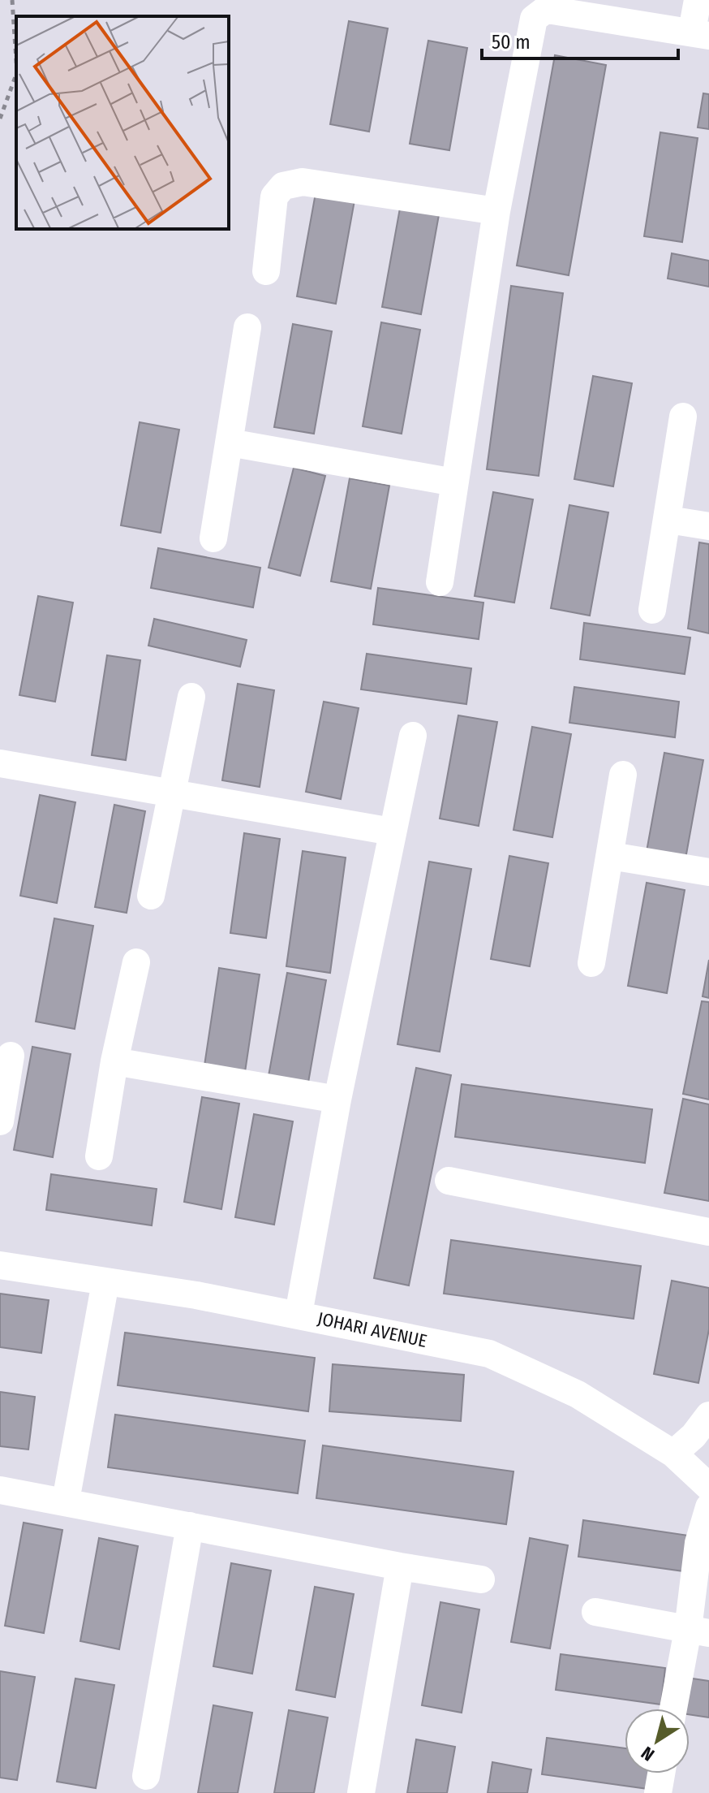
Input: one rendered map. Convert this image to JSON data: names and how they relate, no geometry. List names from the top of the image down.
{
  "streets": {
    "street": ["JOHARI AVENUE"]
  },
  "scale_bar": "50 m",
  "north": "bottom left"
}
